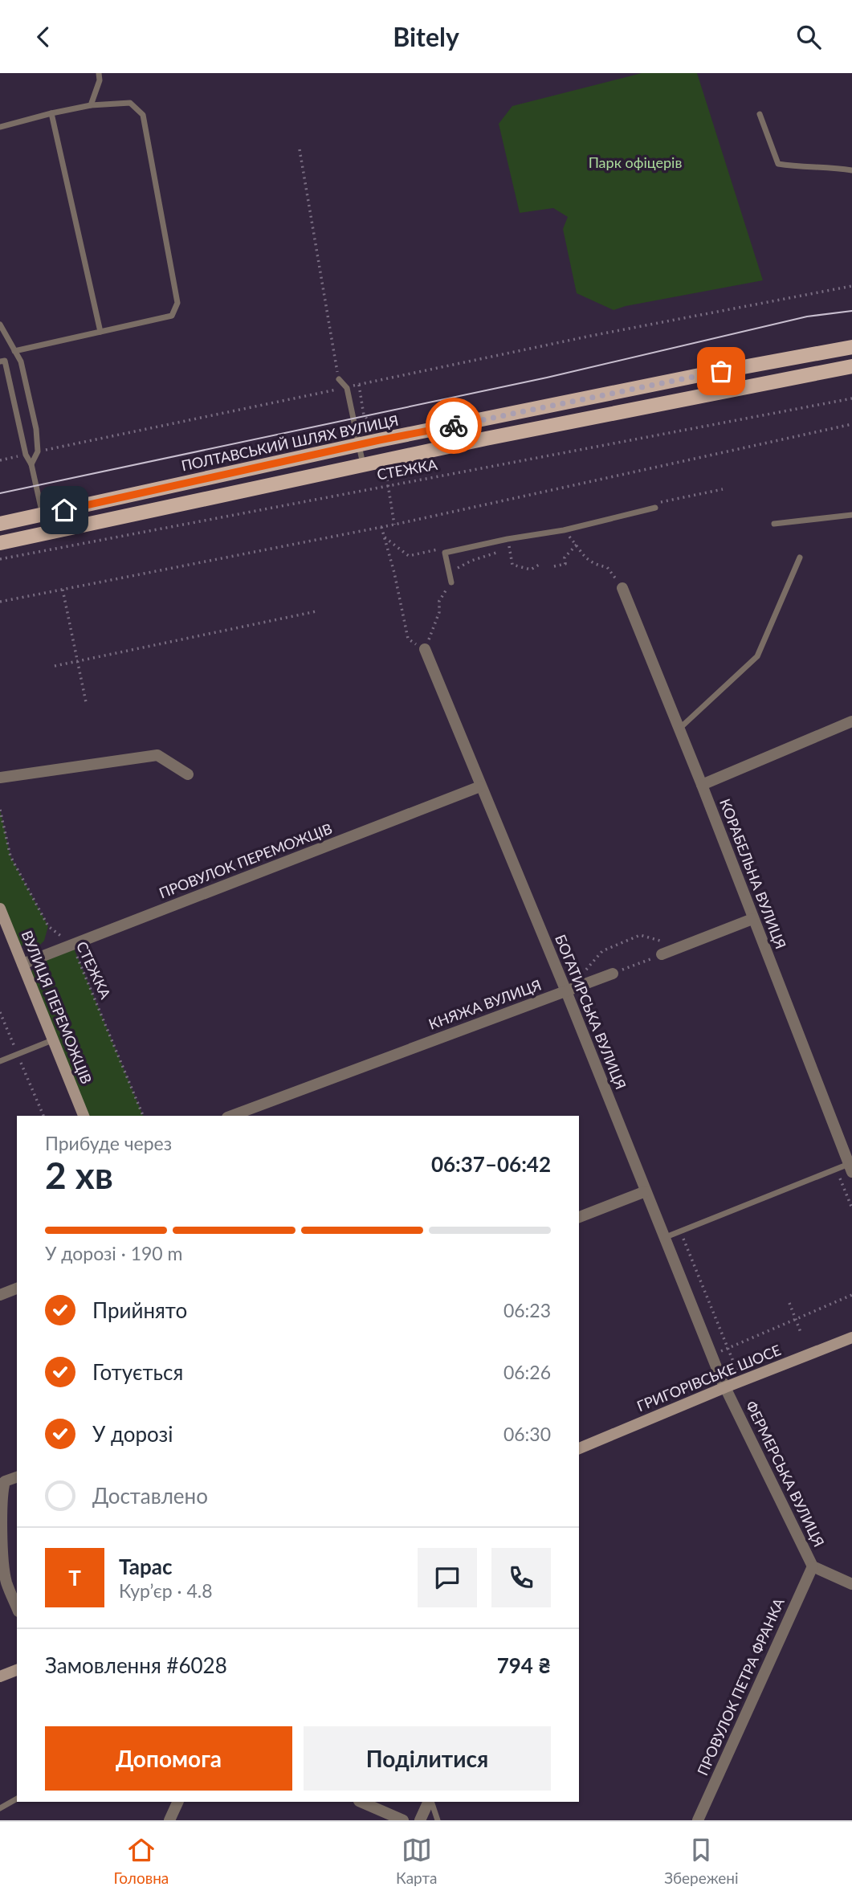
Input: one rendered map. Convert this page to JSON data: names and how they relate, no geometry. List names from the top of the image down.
{
  "streets": {
    "main road": ["ПОЛТАВСЬКИЙ ШЛЯХ ВУЛИЦЯ"],
    "street": [
      "ПРОВУЛОК ПЕРЕМОЖЦІВ",
      "КОРАБЕЛЬНА ВУЛИЦЯ",
      "КНЯЖА ВУЛИЦЯ",
      "ВУЛИЦЯ ПЕРЕМОЖЦІВ",
      "БОГАТИРСЬКА ВУЛИЦЯ",
      "ГРИГОРІВСЬКЕ ШОСЕ",
      "ФЕРМЕРСЬКА ВУЛИЦЯ",
      "ПРОВУЛОК ПЕТРА ФРАНКА"
    ],
    "path": ["СТЕЖКА"]
  },
  "crossings": [
    ["СТЕЖКА", "ПРОВУЛОК ПЕРЕМОЖЦІВ"],
    ["ПРОВУЛОК ПЕРЕМОЖЦІВ", "ВУЛИЦЯ ПЕРЕМОЖЦІВ"],
    ["ПРОВУЛОК ПЕРЕМОЖЦІВ", "БОГАТИРСЬКА ВУЛИЦЯ"],
    ["КНЯЖА ВУЛИЦЯ", "БОГАТИРСЬКА ВУЛИЦЯ"],
    ["БОГАТИРСЬКА ВУЛИЦЯ", "ГРИГОРІВСЬКЕ ШОСЕ"],
    ["БОГАТИРСЬКА ВУЛИЦЯ", "ФЕРМЕРСЬКА ВУЛИЦЯ"],
    ["ГРИГОРІВСЬКЕ ШОСЕ", "ФЕРМЕРСЬКА ВУЛИЦЯ"],
    ["ФЕРМЕРСЬКА ВУЛИЦЯ", "ПРОВУЛОК ПЕТРА ФРАНКА"]
  ],
  "parks": ["Парк офіцерів"],
  "page": {
    "header": "Bitely",
    "heading": ["2 хв", "Прибуде через", "06:37–06:42"],
    "panel": [
      "Тарас",
      "Кур’єр · 4.8",
      "Замовлення #6028",
      "794 ₴"
    ],
    "bar": "У дорозі · 190 m",
    "list": [
      ["Прийнято", "06:23"],
      ["Готується", "06:26"],
      ["У дорозі", "06:30"],
      "Доставлено"
    ],
    "round": "Т",
    "buttons": ["Допомога", "Поділитися"],
    "tabs": ["Головна", "Карта", "Збережені"]
  }
}
